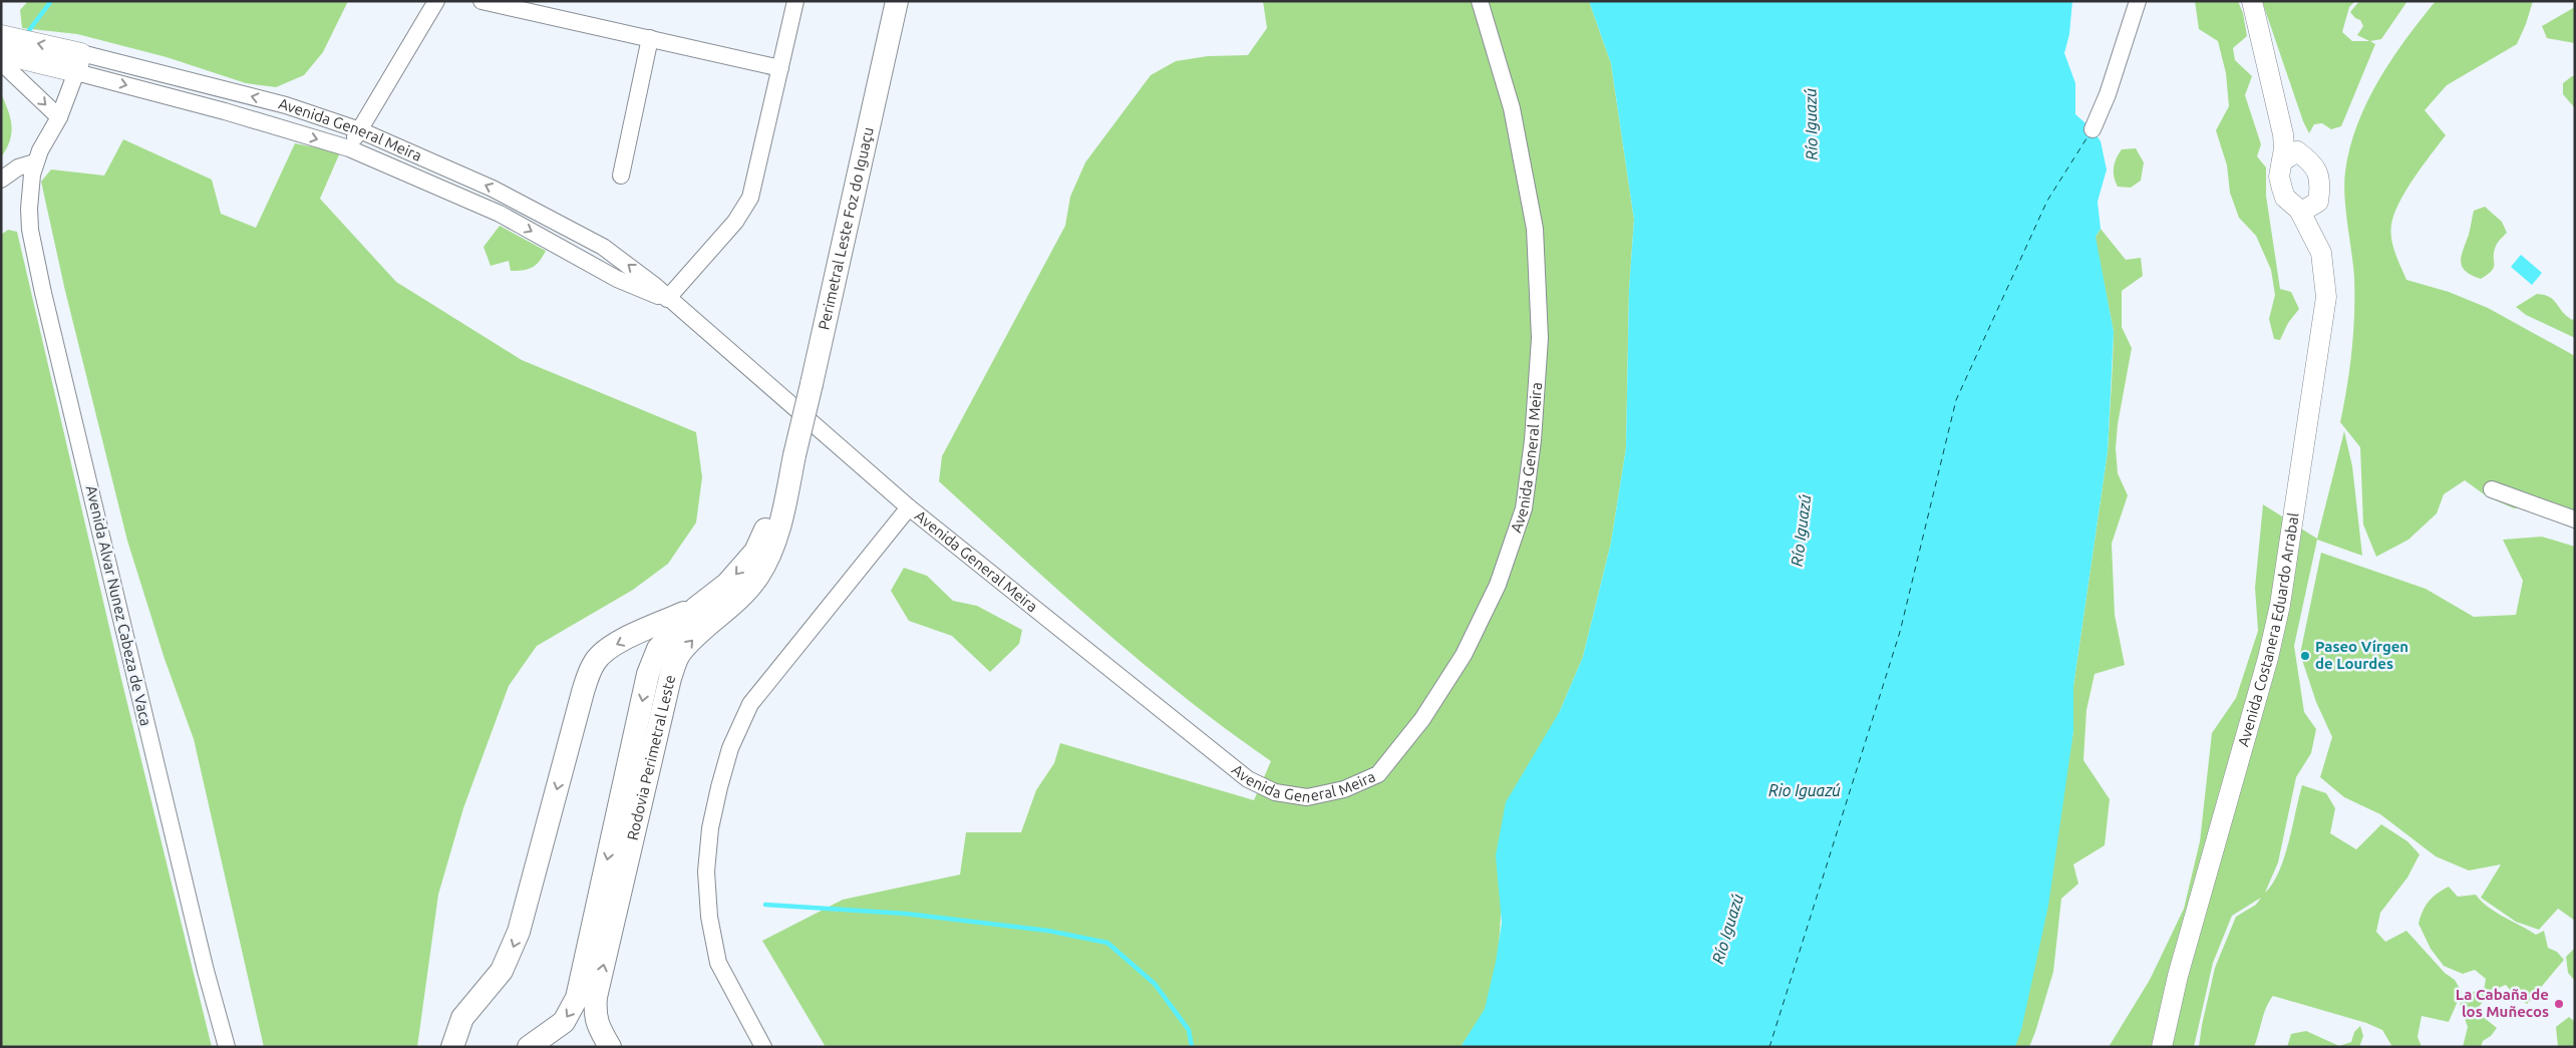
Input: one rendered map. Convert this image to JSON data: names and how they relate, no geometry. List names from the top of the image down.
{
  "streets": {
    "highway": ["Perimetral Leste Foz do Iguaçu", "Rodovia Perimetral Leste"],
    "main road": ["Avenida General Meira", "Avenida Costanera Eduardo Arrabal"],
    "street": ["Avenida Alvar Nunez Cabeza de Vaca"]
  },
  "crossings": [
    ["Avenida General Meira", "Avenida Alvar Nunez Cabeza de Vaca"],
    ["Perimetral Leste Foz do Iguaçu", "Rodovia Perimetral Leste"]
  ],
  "water": ["Río Iguazú", "Rio Iguazú"],
  "places": ["Paseo Vírgen de Lourdes", "La Cabaña de los Muñecos"]
}
